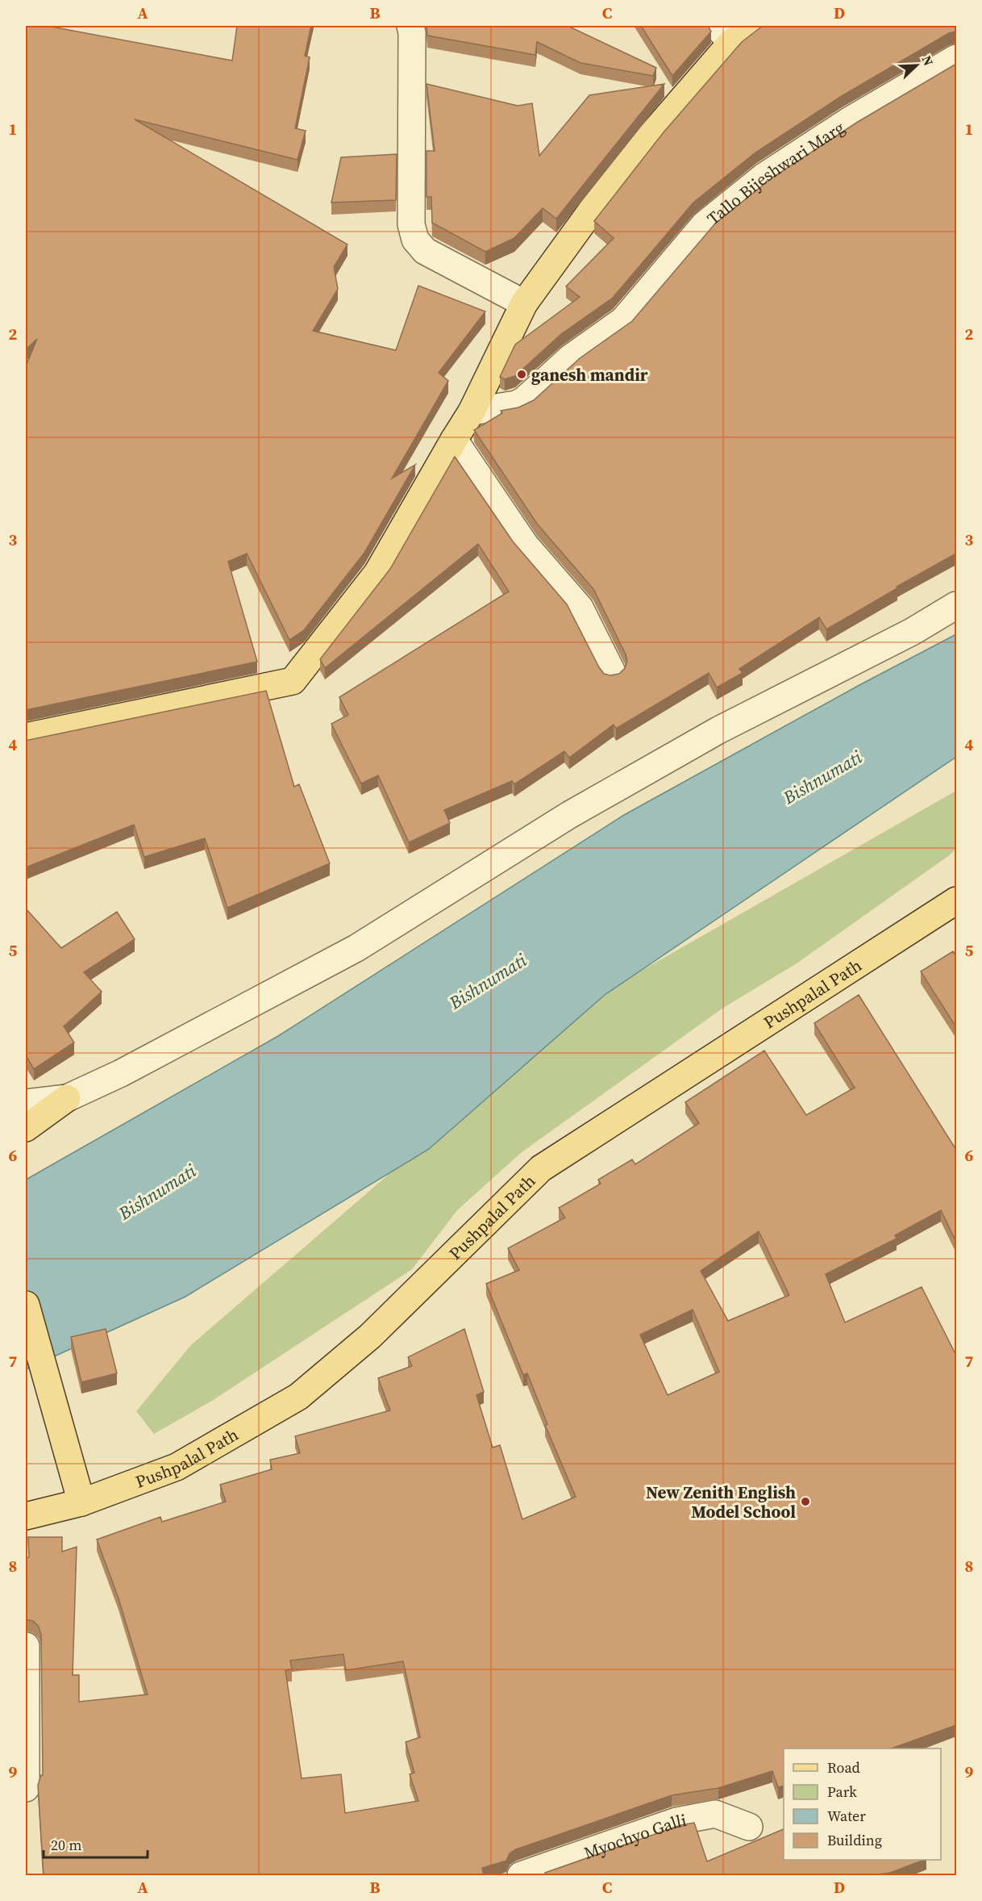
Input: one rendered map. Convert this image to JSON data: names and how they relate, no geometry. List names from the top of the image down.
{
  "streets": {
    "main road": ["Pushpalal Path"],
    "street": ["Tallo Bijeshwari Marg", "Myochyo Galli"]
  },
  "water": ["Bishnumati"],
  "places": ["ganesh mandir", "New Zenith English Model School"],
  "legend": [
    "Road",
    "Park",
    "Water",
    "Building"
  ],
  "scale_bar": "20 m",
  "north": "top right",
  "grid": {
    "columns": [
      "A",
      "B",
      "C",
      "D"
    ],
    "rows": [
      "1",
      "2",
      "3",
      "4",
      "5",
      "6",
      "7",
      "8",
      "9"
    ]
  }
}
